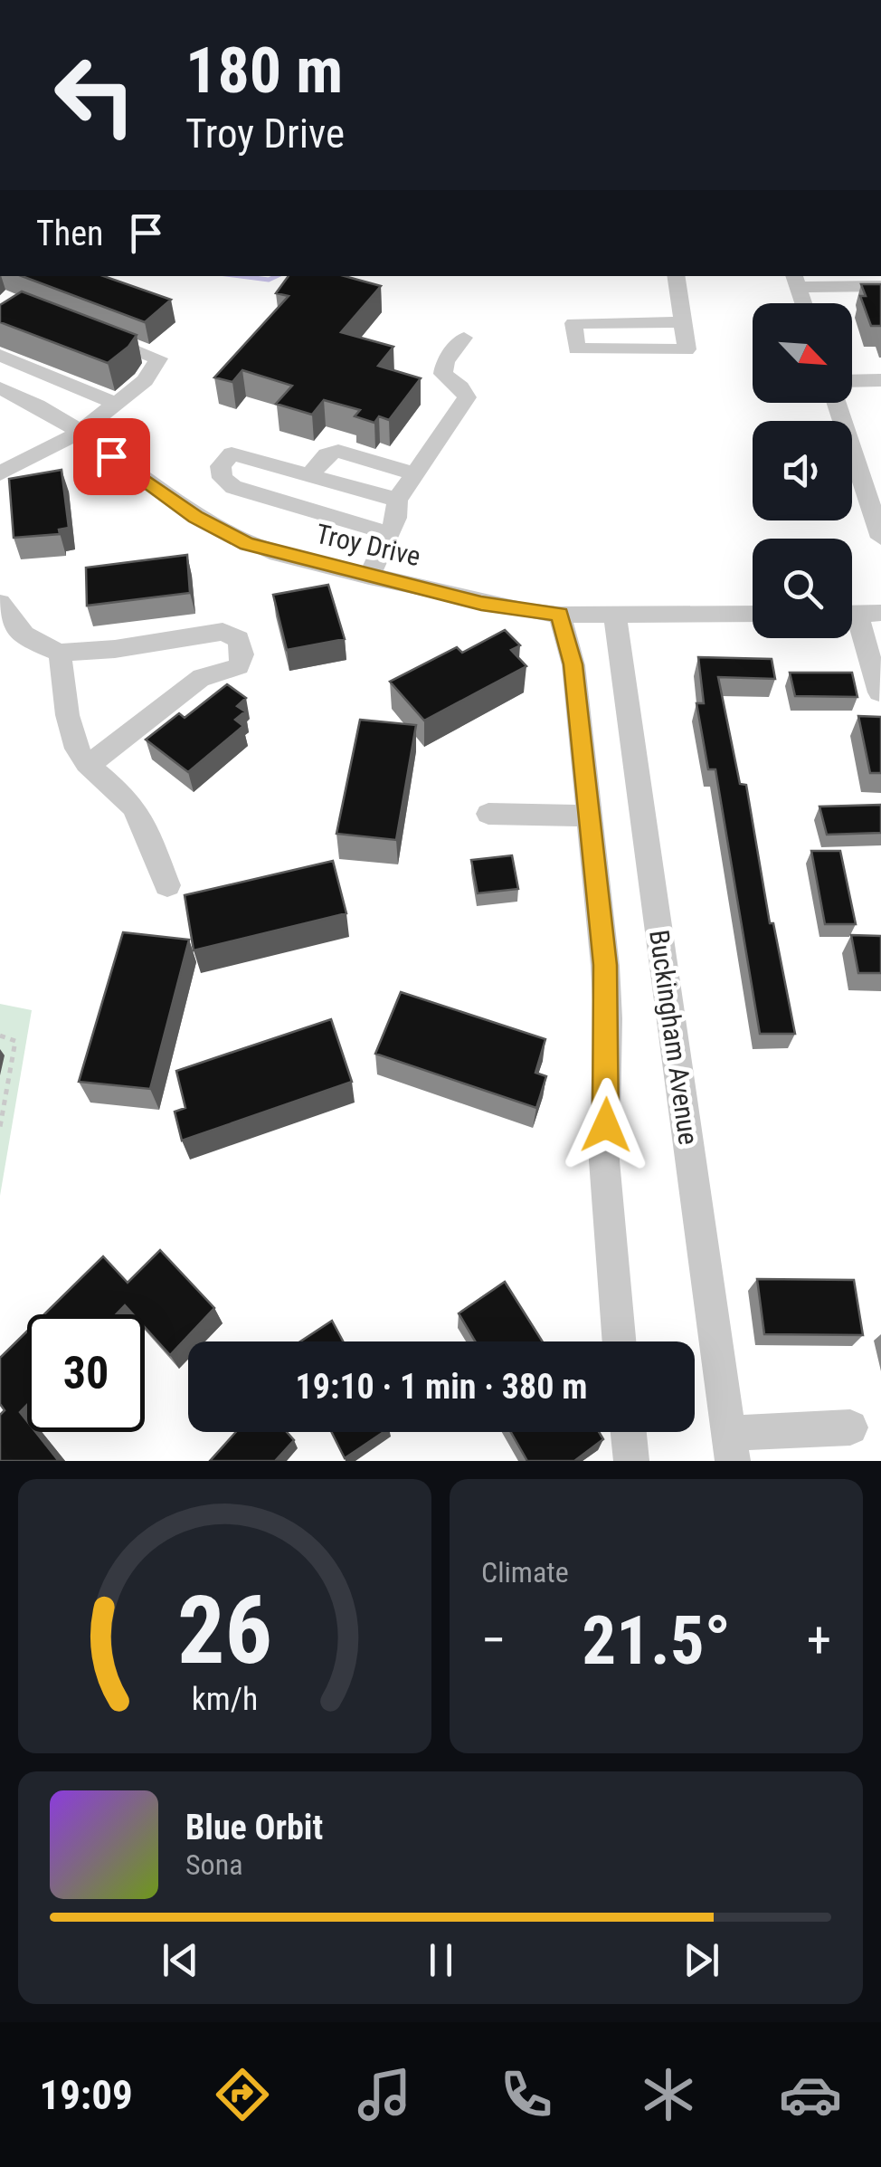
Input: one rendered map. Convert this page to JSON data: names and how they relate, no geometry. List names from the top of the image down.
{
  "streets": {
    "street": ["Troy Drive", "Buckingham Avenue"]
  },
  "crossings": [
    ["Troy Drive", "Buckingham Avenue"]
  ],
  "north": "bottom right",
  "page": {
    "turn": ["180 m", "Troy Drive"],
    "then": "Then",
    "limit": "30",
    "trip": "19:10 · 1 min · 380 m",
    "tile": "Climate",
    "heat": ["−", "21.5°", "+"],
    "song": ["Blue Orbit", "Sona"],
    "tabs": "19:09",
    "gauge": ["26", "km/h"]
  }
}
